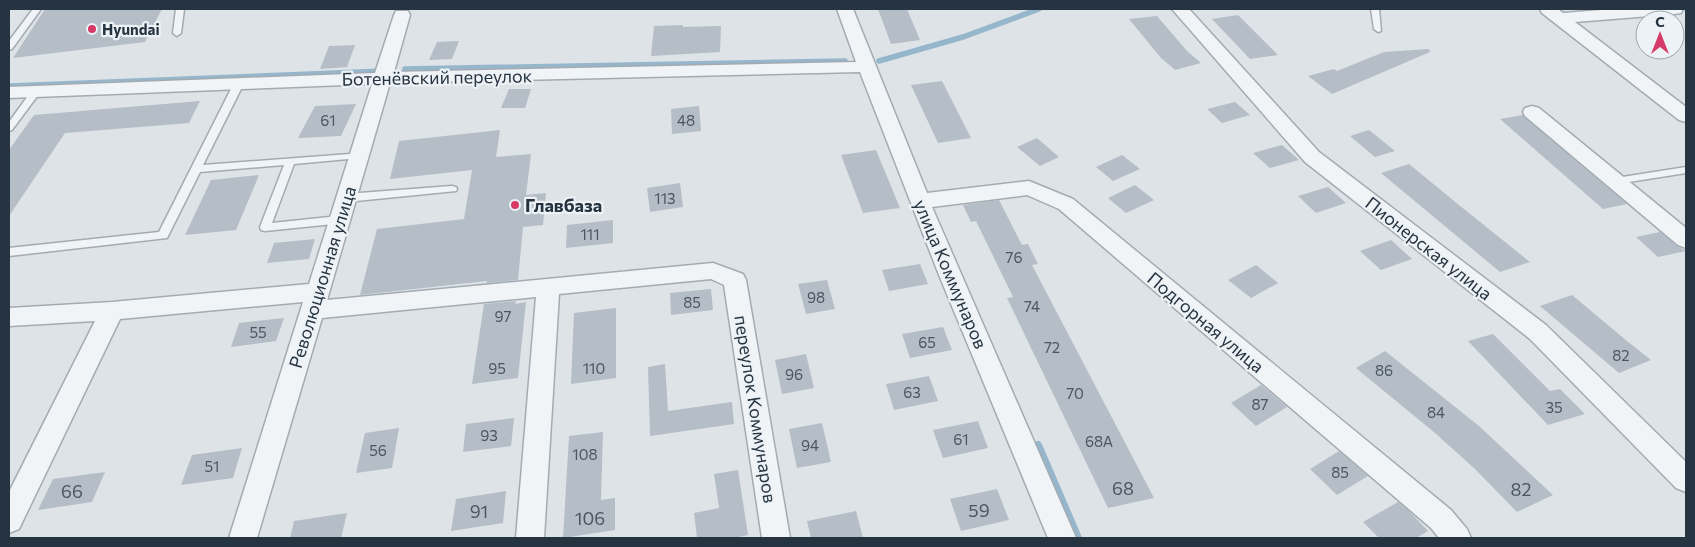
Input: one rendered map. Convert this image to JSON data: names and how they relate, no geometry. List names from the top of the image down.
{
  "streets": {
    "street": [
      "Ботенёвский переулок",
      "Пионерская улица",
      "улица Коммунаров",
      "Революционная улица",
      "Подгорная улица",
      "переулок Коммунаров"
    ]
  },
  "crossings": [
    ["Ботенёвский переулок", "улица Коммунаров"],
    ["Ботенёвский переулок", "Революционная улица"],
    ["улица Коммунаров", "Подгорная улица"]
  ],
  "places": ["Hyundai", "Главбаза"],
  "house_numbers": [
    "61",
    "48",
    "113",
    "111",
    "76",
    "98",
    "85",
    "74",
    "97",
    "55",
    "65",
    "72",
    "82",
    "95",
    "110",
    "86",
    "96",
    "63",
    "70",
    "87",
    "35",
    "84",
    "93",
    "61",
    "68А",
    "94",
    "56",
    "108",
    "51",
    "85",
    "68",
    "82",
    "66",
    "59",
    "91",
    "106"
  ],
  "north": "top"
}
